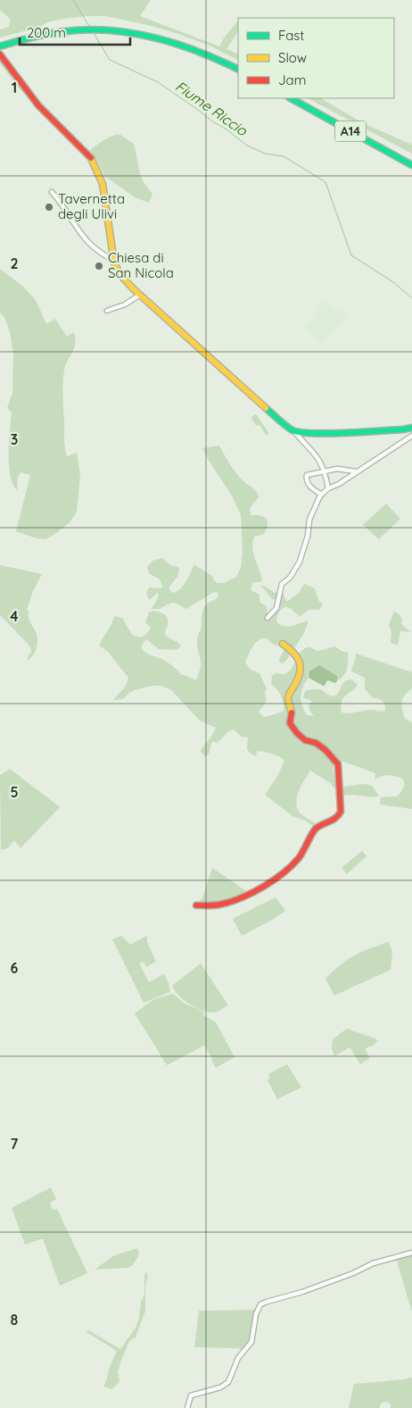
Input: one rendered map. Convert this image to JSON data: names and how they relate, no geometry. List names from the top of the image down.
{
  "streets": {
    "main road": ["A14"]
  },
  "water": ["Fiume Riccio"],
  "places": ["Tavernetta degli Ulivi", "Chiesa di San Nicola"],
  "legend": ["Fast", "Slow", "Jam"],
  "scale_bar": "200 m",
  "grid": {
    "rows": [
      "1",
      "2",
      "3",
      "4",
      "5",
      "6",
      "7",
      "8"
    ]
  }
}
